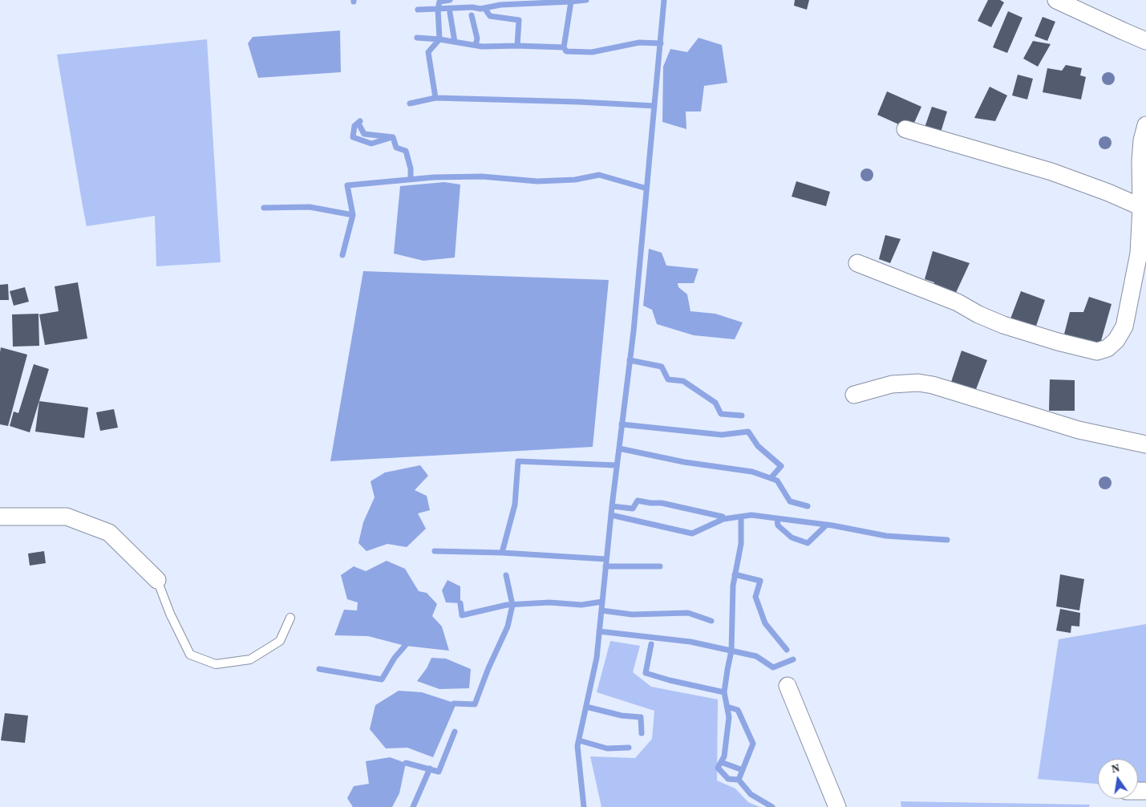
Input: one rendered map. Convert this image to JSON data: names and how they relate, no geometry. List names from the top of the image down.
{
  "north": "top"
}
